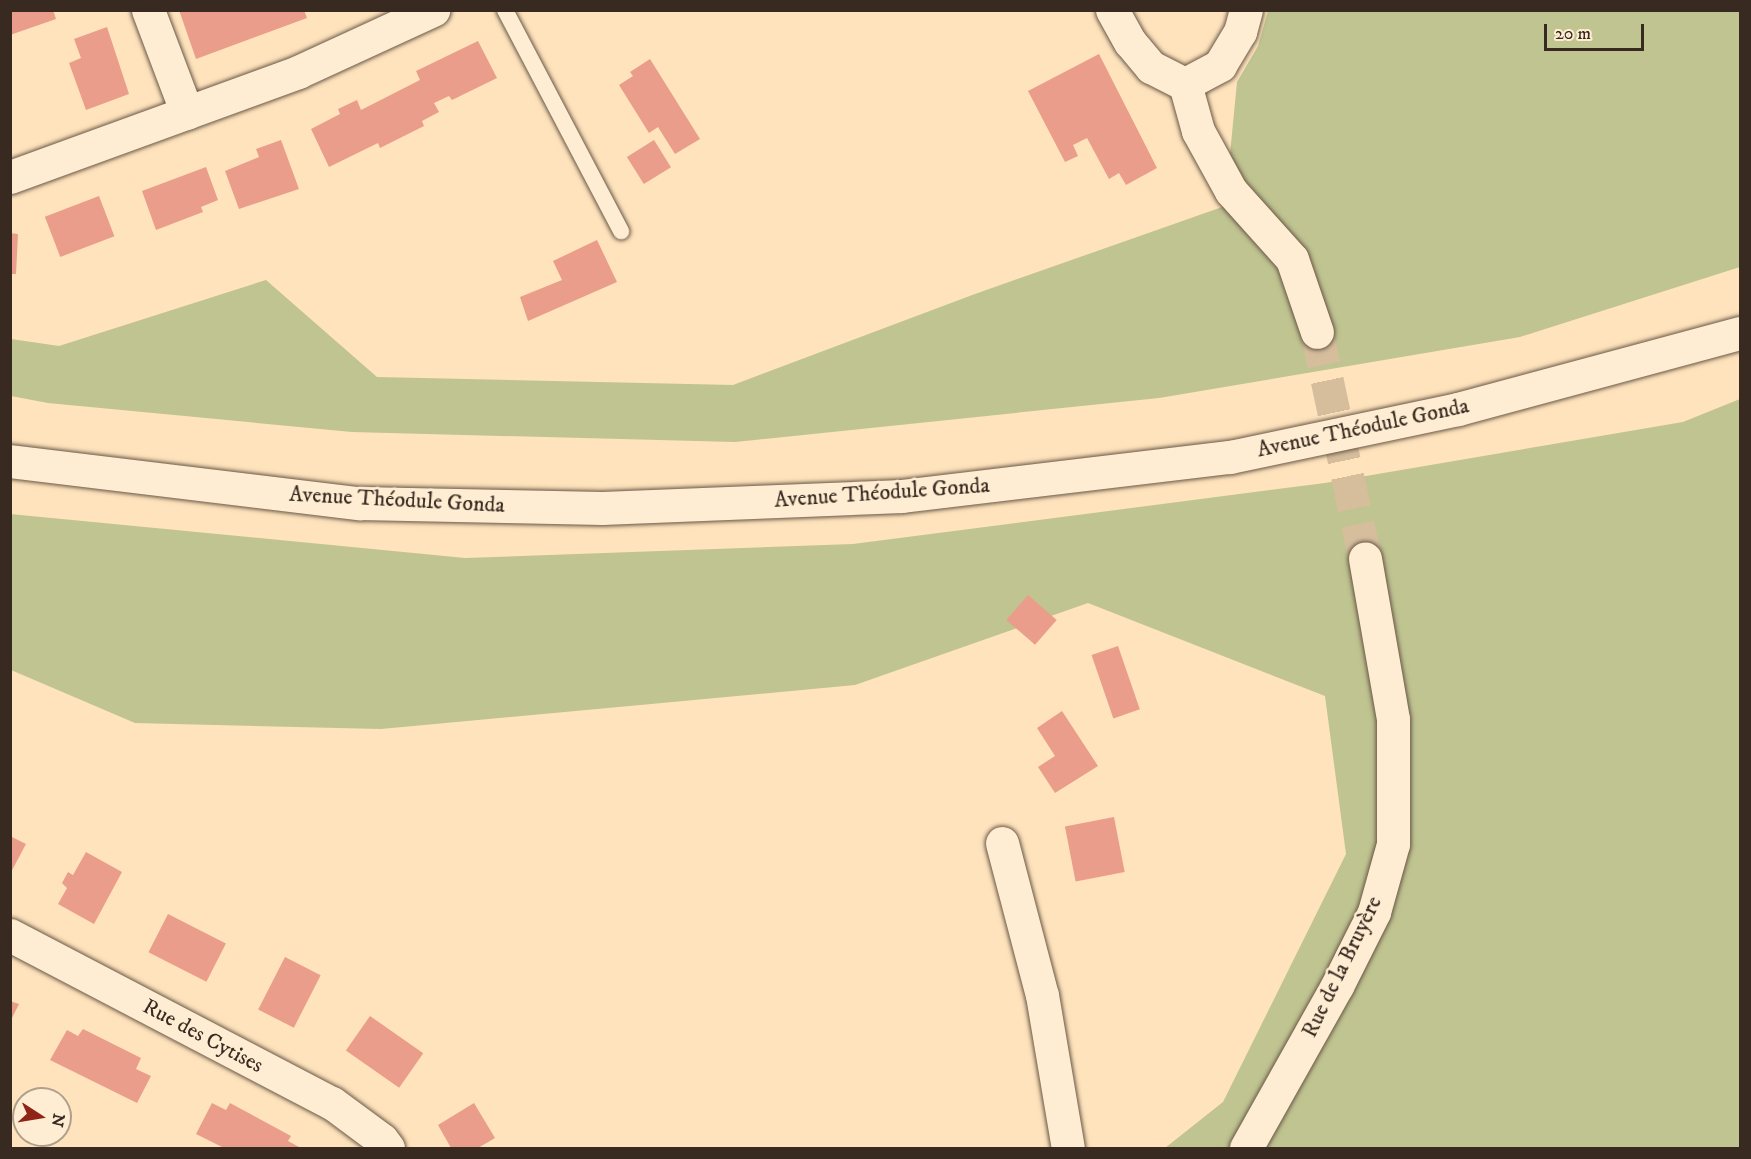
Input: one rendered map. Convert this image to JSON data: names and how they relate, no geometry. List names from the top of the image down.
{
  "streets": {
    "street": ["Avenue Théodule Gonda", "Rue de la Bruyère", "Rue des Cytises"]
  },
  "scale_bar": "20 m",
  "north": "right"
}
